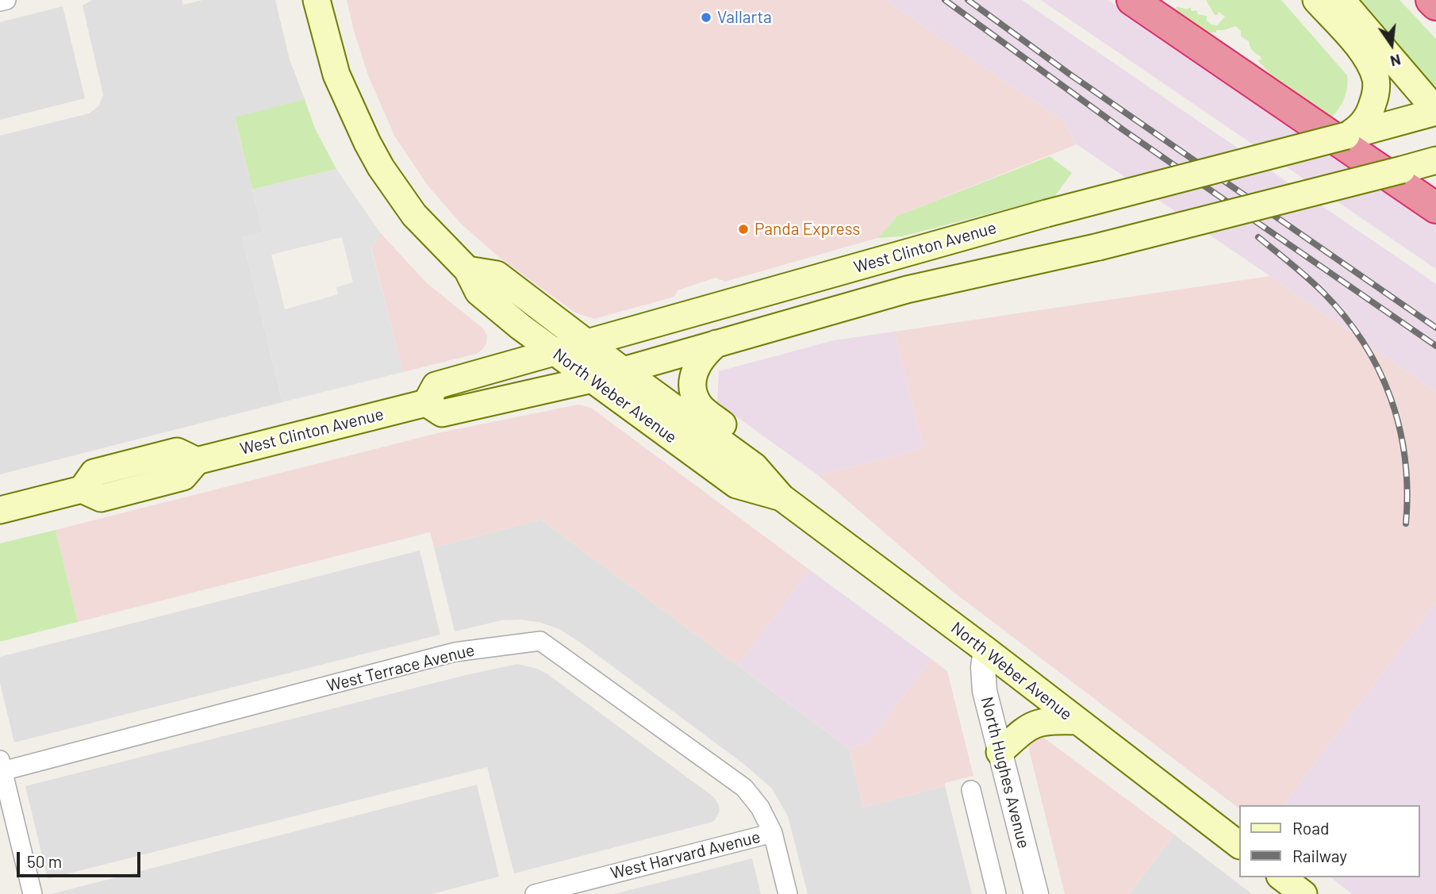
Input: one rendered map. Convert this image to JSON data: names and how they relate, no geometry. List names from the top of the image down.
{
  "streets": {
    "main road": ["West Clinton Avenue", "North Weber Avenue"],
    "street": ["West Terrace Avenue", "North Hughes Avenue", "West Harvard Avenue"]
  },
  "crossings": [
    ["West Clinton Avenue", "North Weber Avenue"],
    ["North Weber Avenue", "North Hughes Avenue"],
    ["West Terrace Avenue", "West Harvard Avenue"]
  ],
  "places": ["Vallarta", "Panda Express"],
  "legend": ["Road", "Railway"],
  "scale_bar": "50 m",
  "north": "bottom"
}
